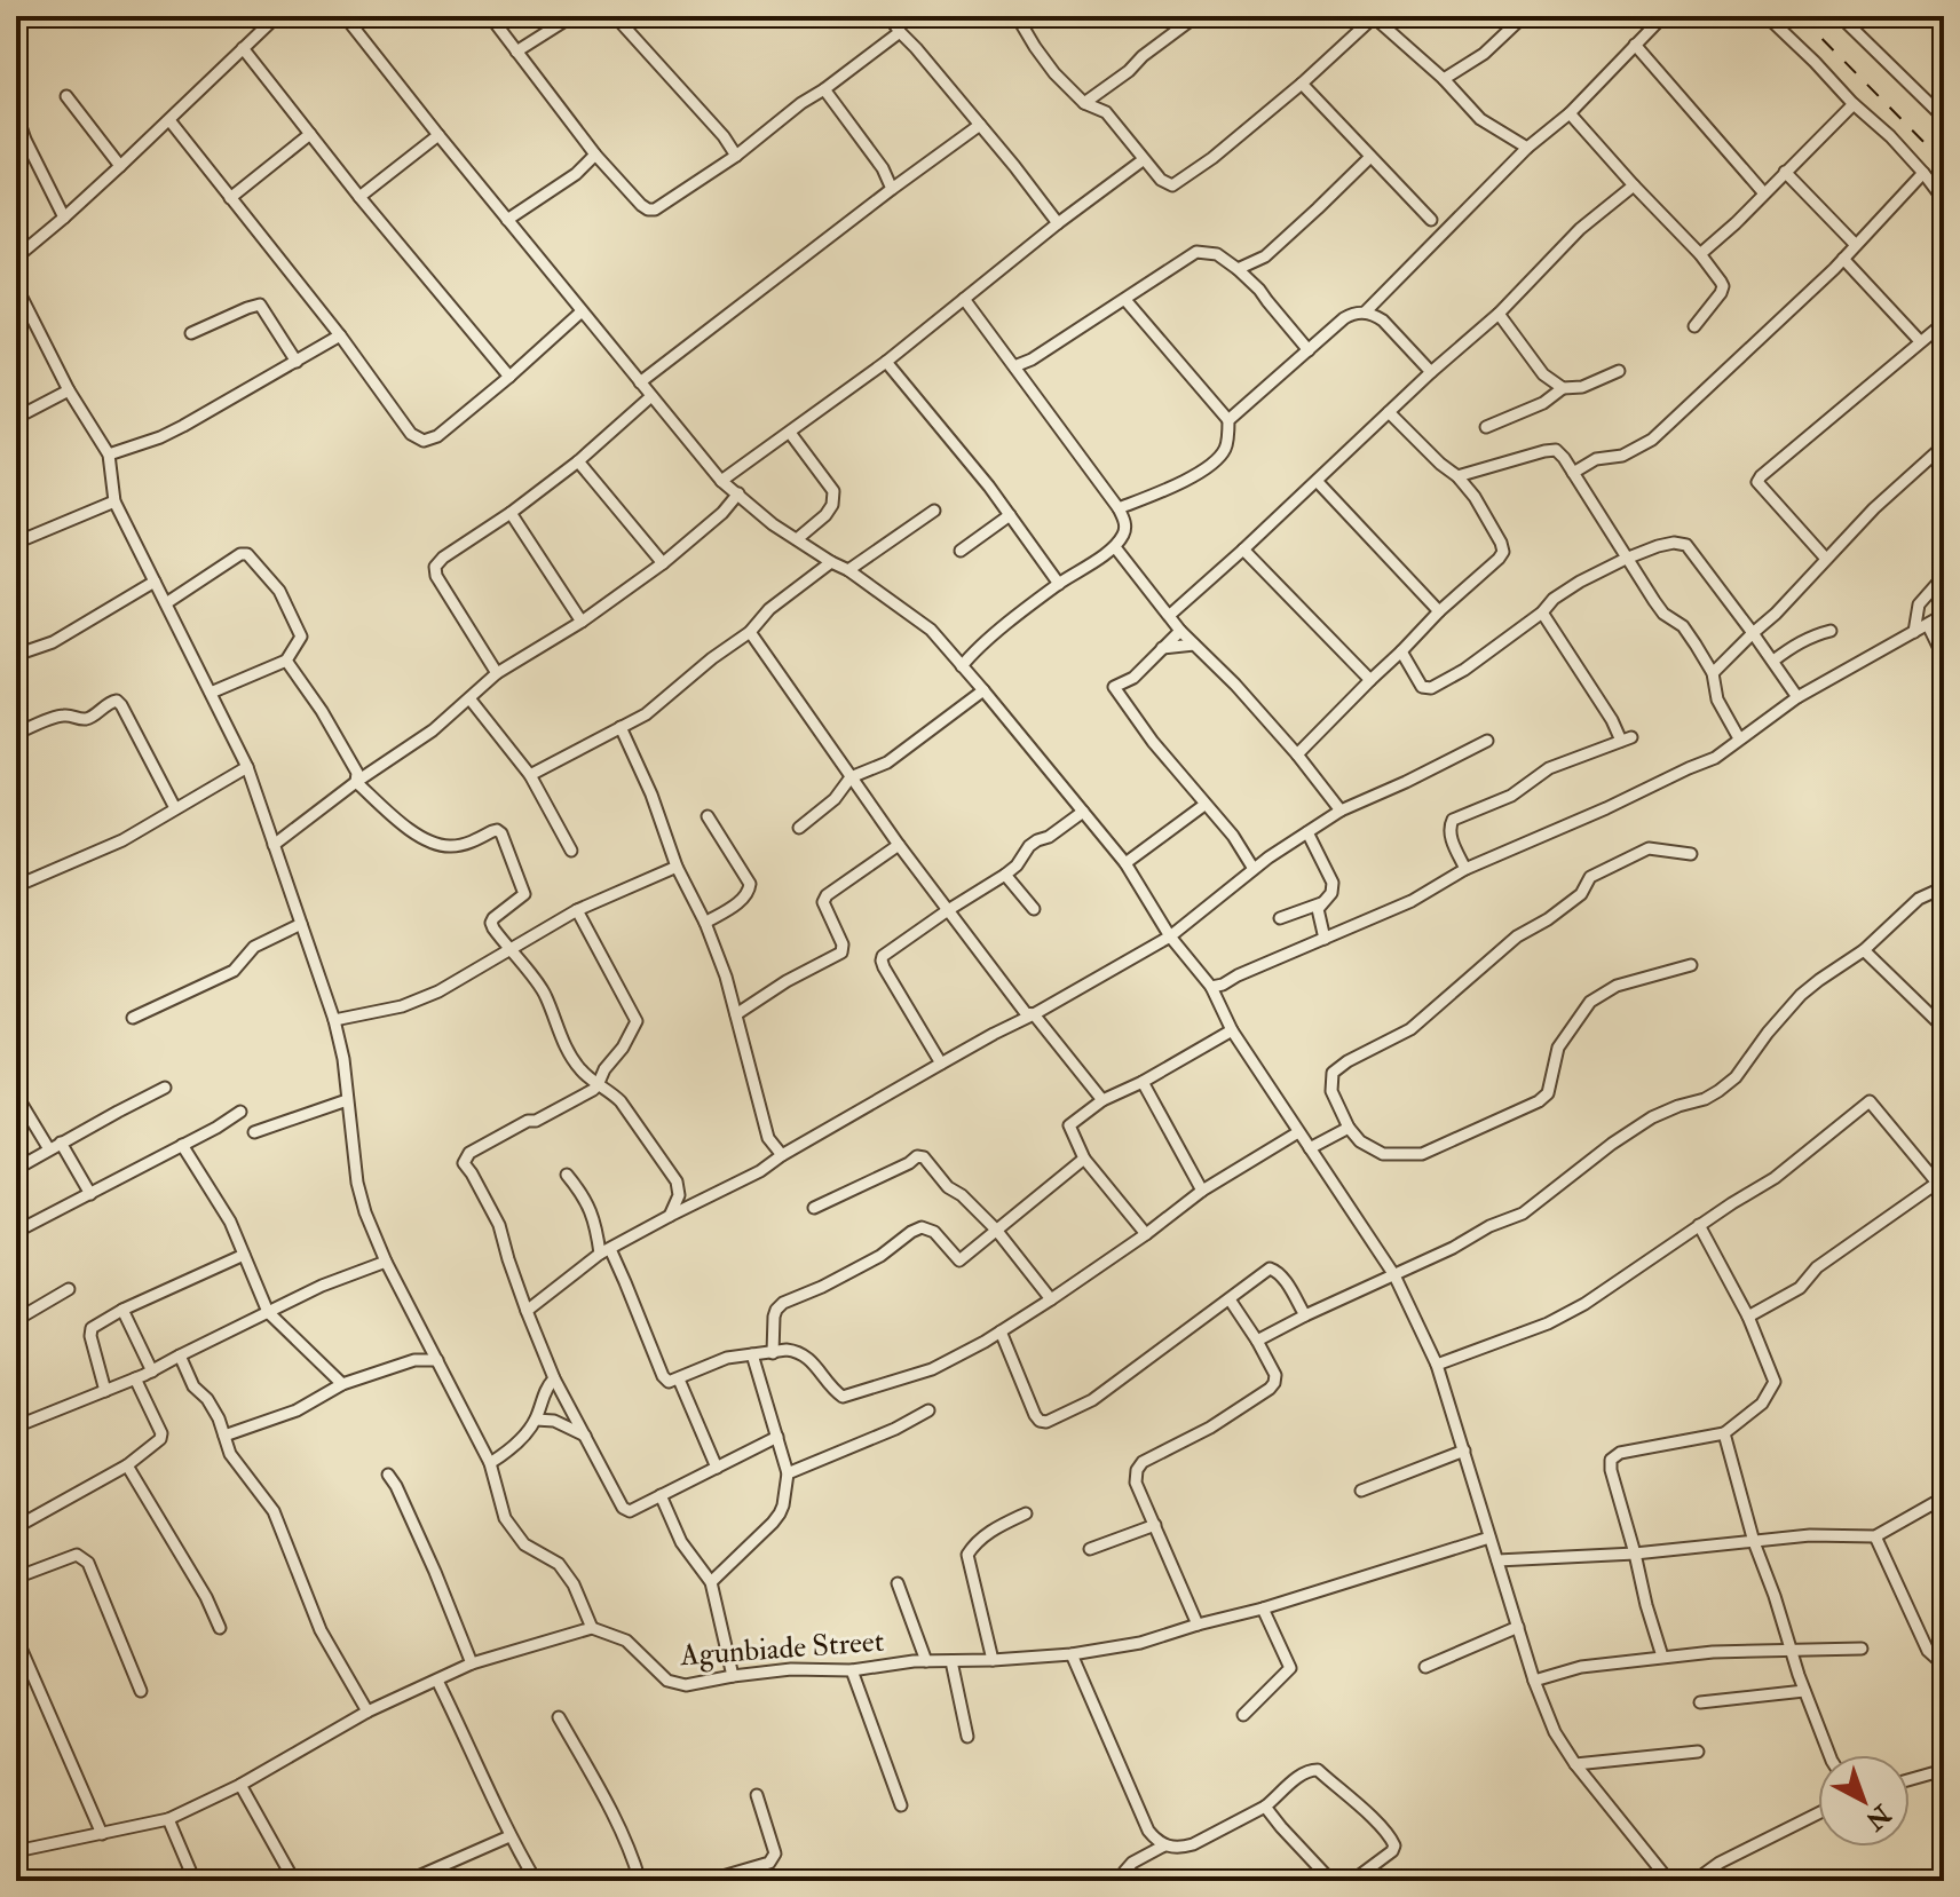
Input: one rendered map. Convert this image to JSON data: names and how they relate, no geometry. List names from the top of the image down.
{
  "streets": {
    "street": ["Agunbiade Street"]
  },
  "north": "bottom right"
}
